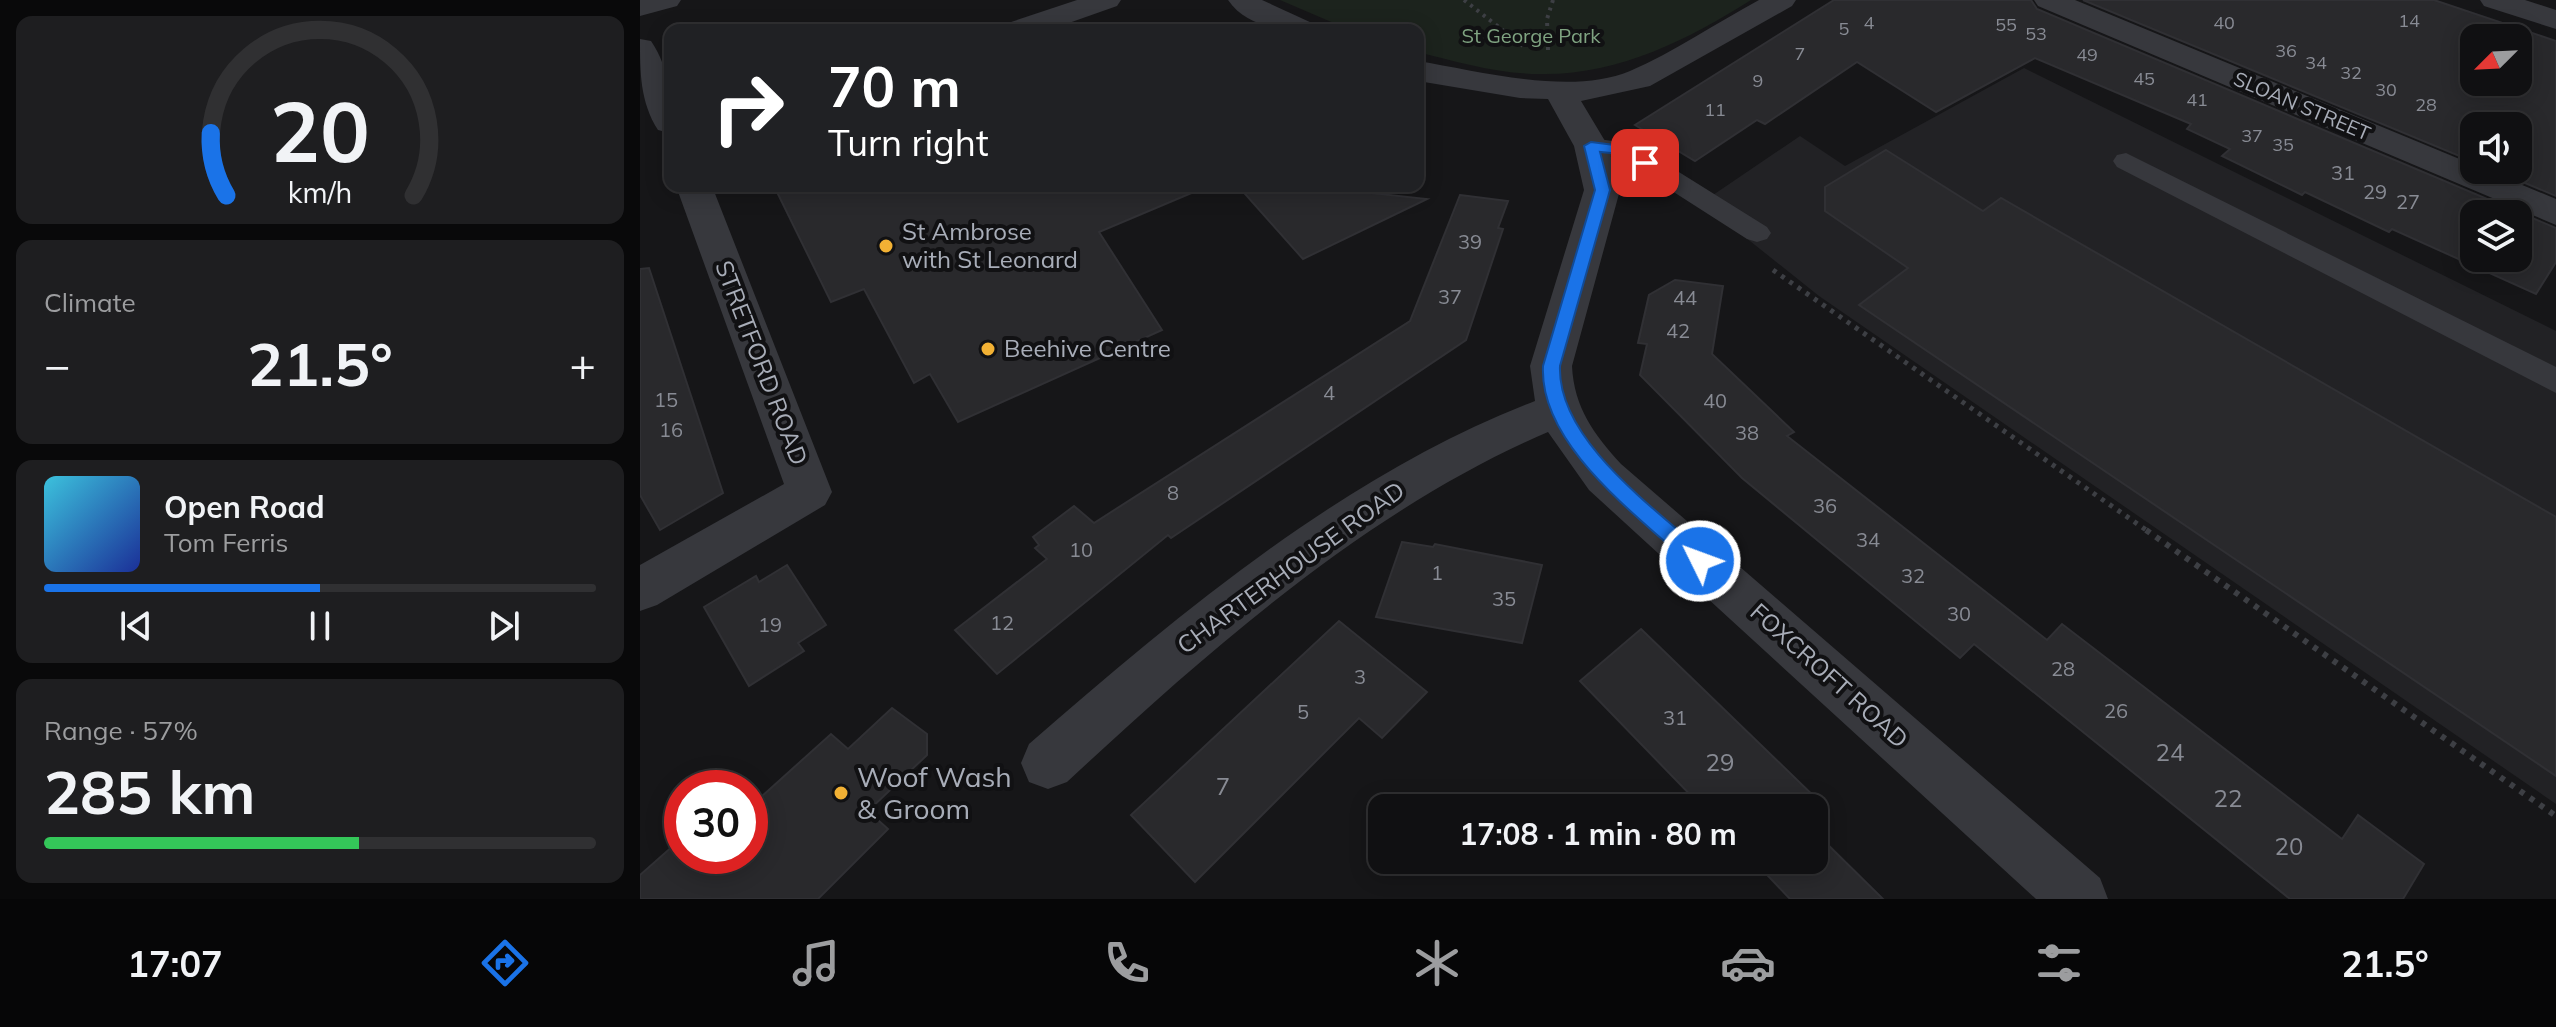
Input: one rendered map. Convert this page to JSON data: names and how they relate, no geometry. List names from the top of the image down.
{
  "streets": {
    "street": [
      "SLOAN STREET",
      "STRETFORD ROAD",
      "CHARTERHOUSE ROAD",
      "FOXCROFT ROAD"
    ]
  },
  "crossings": [
    ["CHARTERHOUSE ROAD", "FOXCROFT ROAD"]
  ],
  "parks": ["St George Park"],
  "places": ["St Ambrose with St Leonard", "Beehive Centre", "Woof Wash & Groom"],
  "house_numbers": [
    "14",
    "4",
    "40",
    "55",
    "5",
    "53",
    "36",
    "7",
    "49",
    "34",
    "32",
    "45",
    "9",
    "30",
    "41",
    "28",
    "11",
    "37",
    "35",
    "31",
    "29",
    "27",
    "39",
    "37",
    "44",
    "42",
    "4",
    "15",
    "40",
    "16",
    "38",
    "8",
    "36",
    "34",
    "10",
    "1",
    "32",
    "35",
    "30",
    "12",
    "19",
    "28",
    "3",
    "26",
    "5",
    "31",
    "24",
    "29",
    "7",
    "22",
    "20"
  ],
  "north": "bottom left",
  "page": {
    "turn": ["70 m", "Turn right"],
    "tile": [
      "Climate",
      ["Range · 57%", "285 km"]
    ],
    "heat": ["−", "21.5°", "+"],
    "song": ["Open Road", "Tom Ferris"],
    "limit": "30",
    "trip": "17:08 · 1 min · 80 m",
    "tabs": ["17:07", "21.5°"],
    "gauge": ["20", "km/h"]
  }
}
